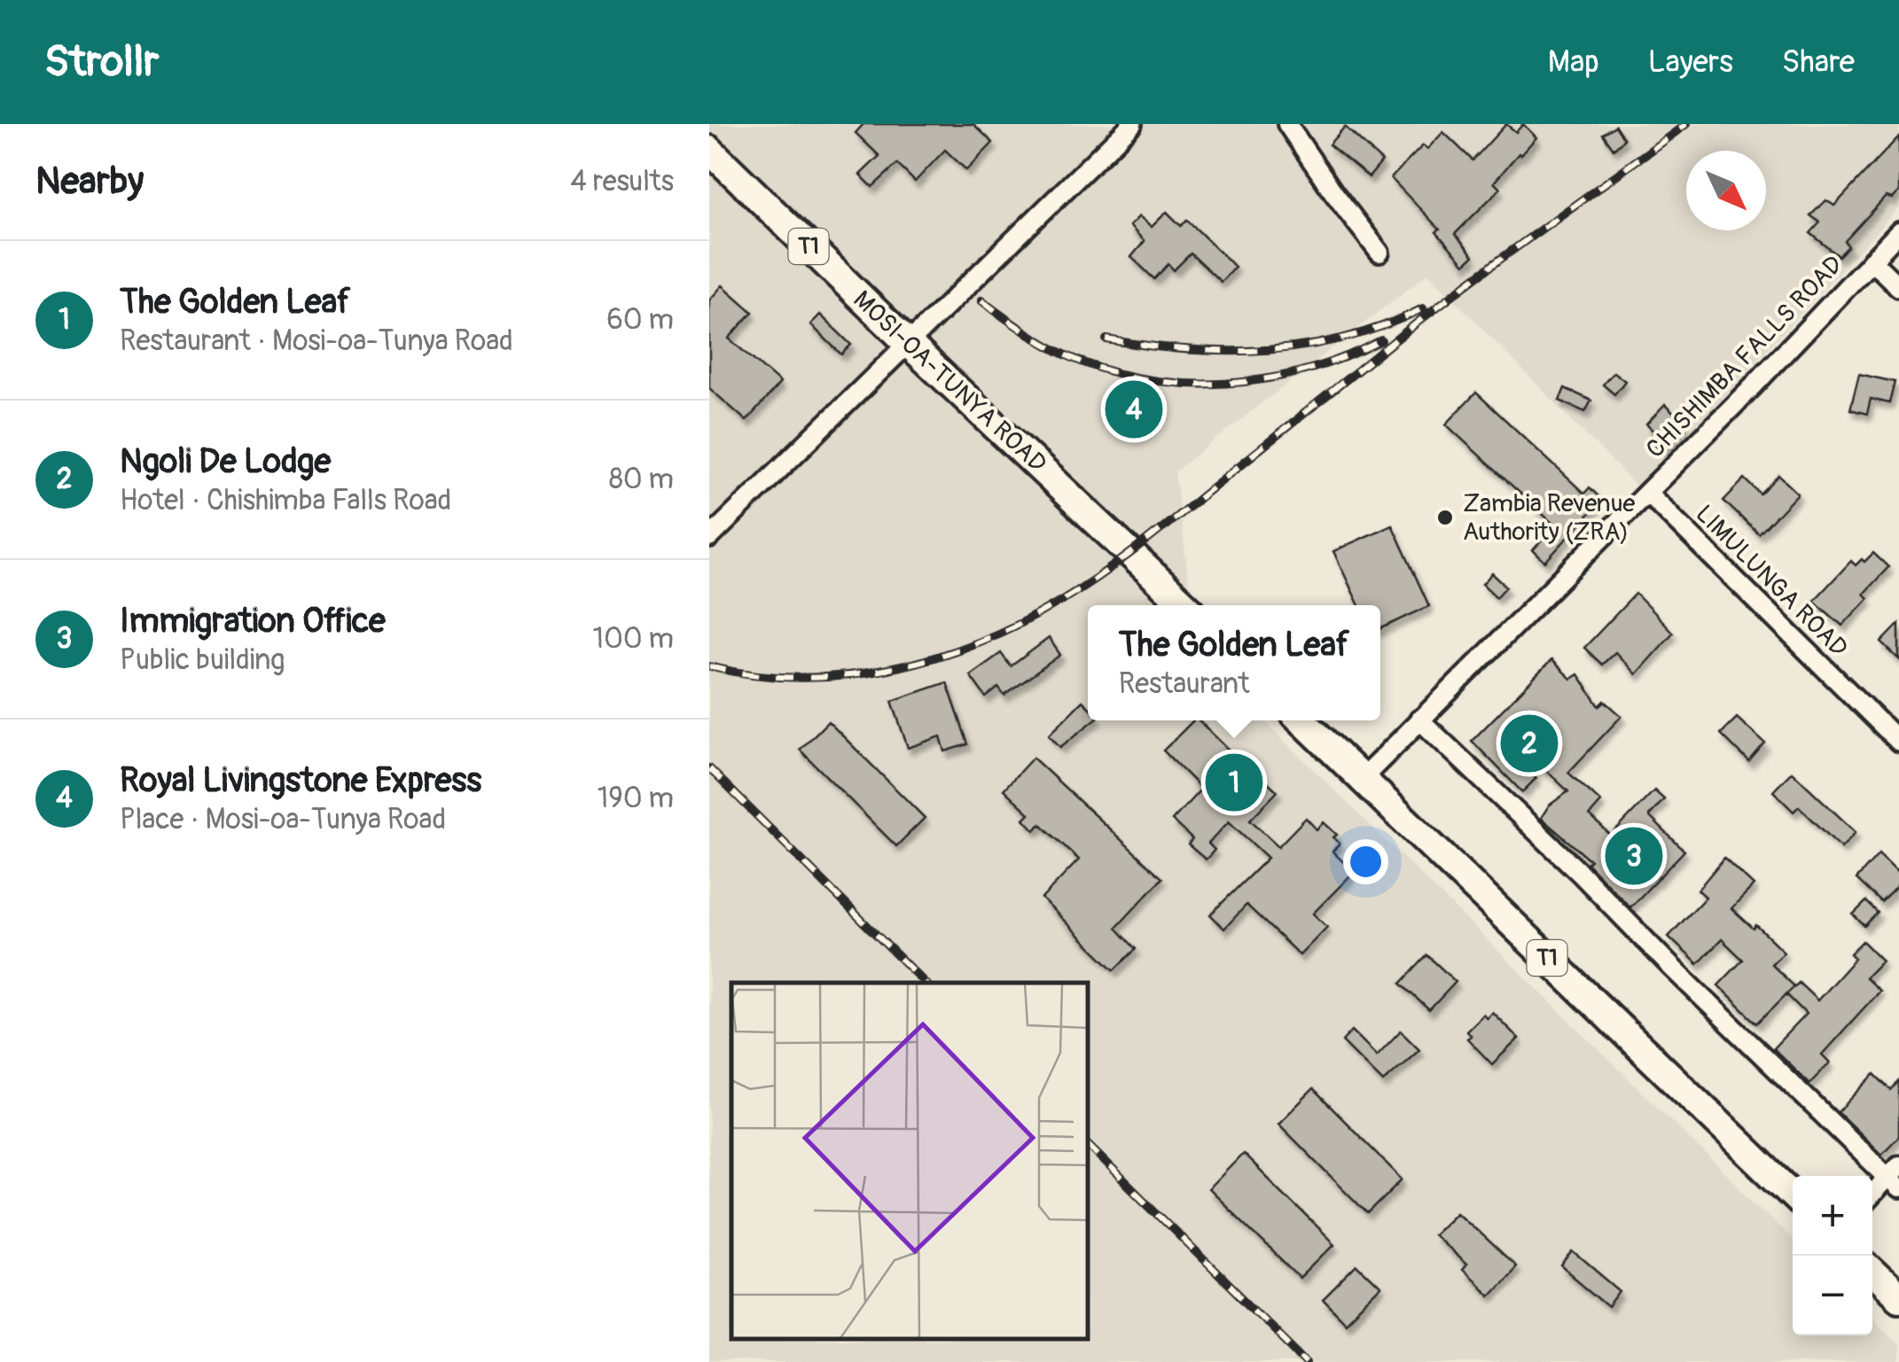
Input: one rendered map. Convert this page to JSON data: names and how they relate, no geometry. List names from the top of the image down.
{
  "streets": {
    "highway": ["T1", "MOSI-OA-TUNYA ROAD"],
    "street": ["CHISHIMBA FALLS ROAD", "LIMULUNGA ROAD"]
  },
  "crossings": [
    ["T1", "CHISHIMBA FALLS ROAD"],
    ["CHISHIMBA FALLS ROAD", "LIMULUNGA ROAD"]
  ],
  "places": ["Zambia Revenue Authority (ZRA)"],
  "north": "bottom right",
  "page": {
    "header": "Strollr",
    "nav": ["Map", "Layers", "Share"],
    "heading": ["Nearby", "4 results"],
    "list": [
      {
        "mark": "1",
        "name": "The Golden Leaf",
        "note": "Restaurant · Mosi-oa-Tunya Road",
        "value": "60 m"
      },
      {
        "mark": "2",
        "name": "Ngoli De Lodge",
        "note": "Hotel · Chishimba Falls Road",
        "value": "80 m"
      },
      {
        "mark": "3",
        "name": "Immigration Office",
        "note": "Public building",
        "value": "100 m"
      },
      {
        "mark": "4",
        "name": "Royal Livingstone Express",
        "note": "Place · Mosi-oa-Tunya Road",
        "value": "190 m"
      }
    ],
    "pins": [
      "4",
      "2",
      "1",
      "3"
    ],
    "popup": ["The Golden Leaf", "Restaurant"],
    "map_buttons": ["+", "−"]
  }
}
